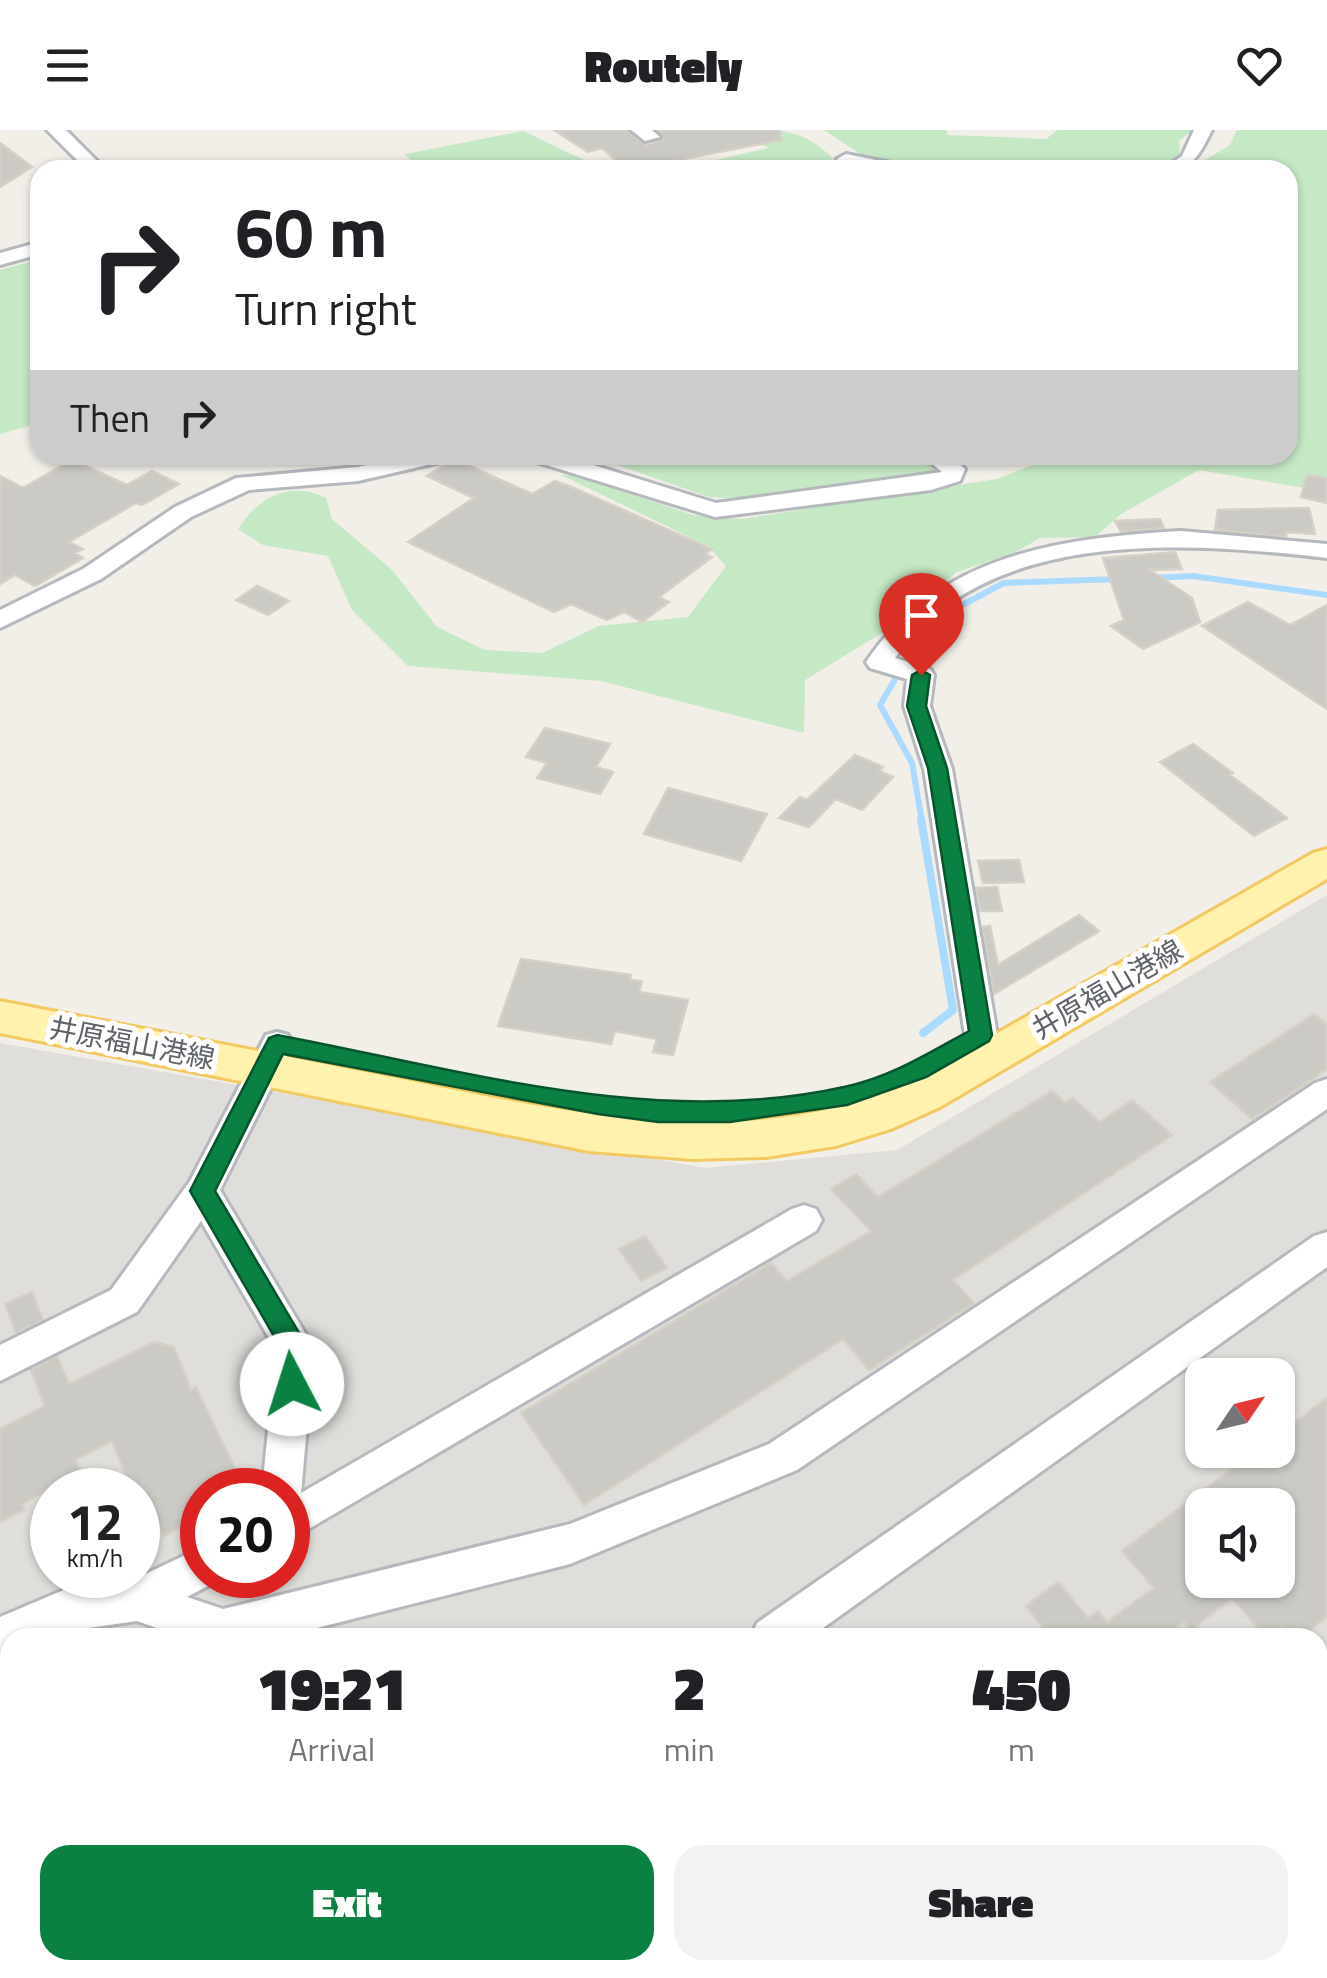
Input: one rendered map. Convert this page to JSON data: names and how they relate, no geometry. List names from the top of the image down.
{
  "streets": {
    "main road": ["井原福山港線"]
  },
  "north": "top right",
  "page": {
    "header": "Routely",
    "turn": ["60 m", "Turn right"],
    "then": "Then",
    "speed": "12 km/h",
    "limit": "20",
    "eta": [
      "19:21",
      "Arrival",
      "2",
      "min",
      "450",
      "m"
    ],
    "buttons": ["Exit", "Share"]
  }
}
